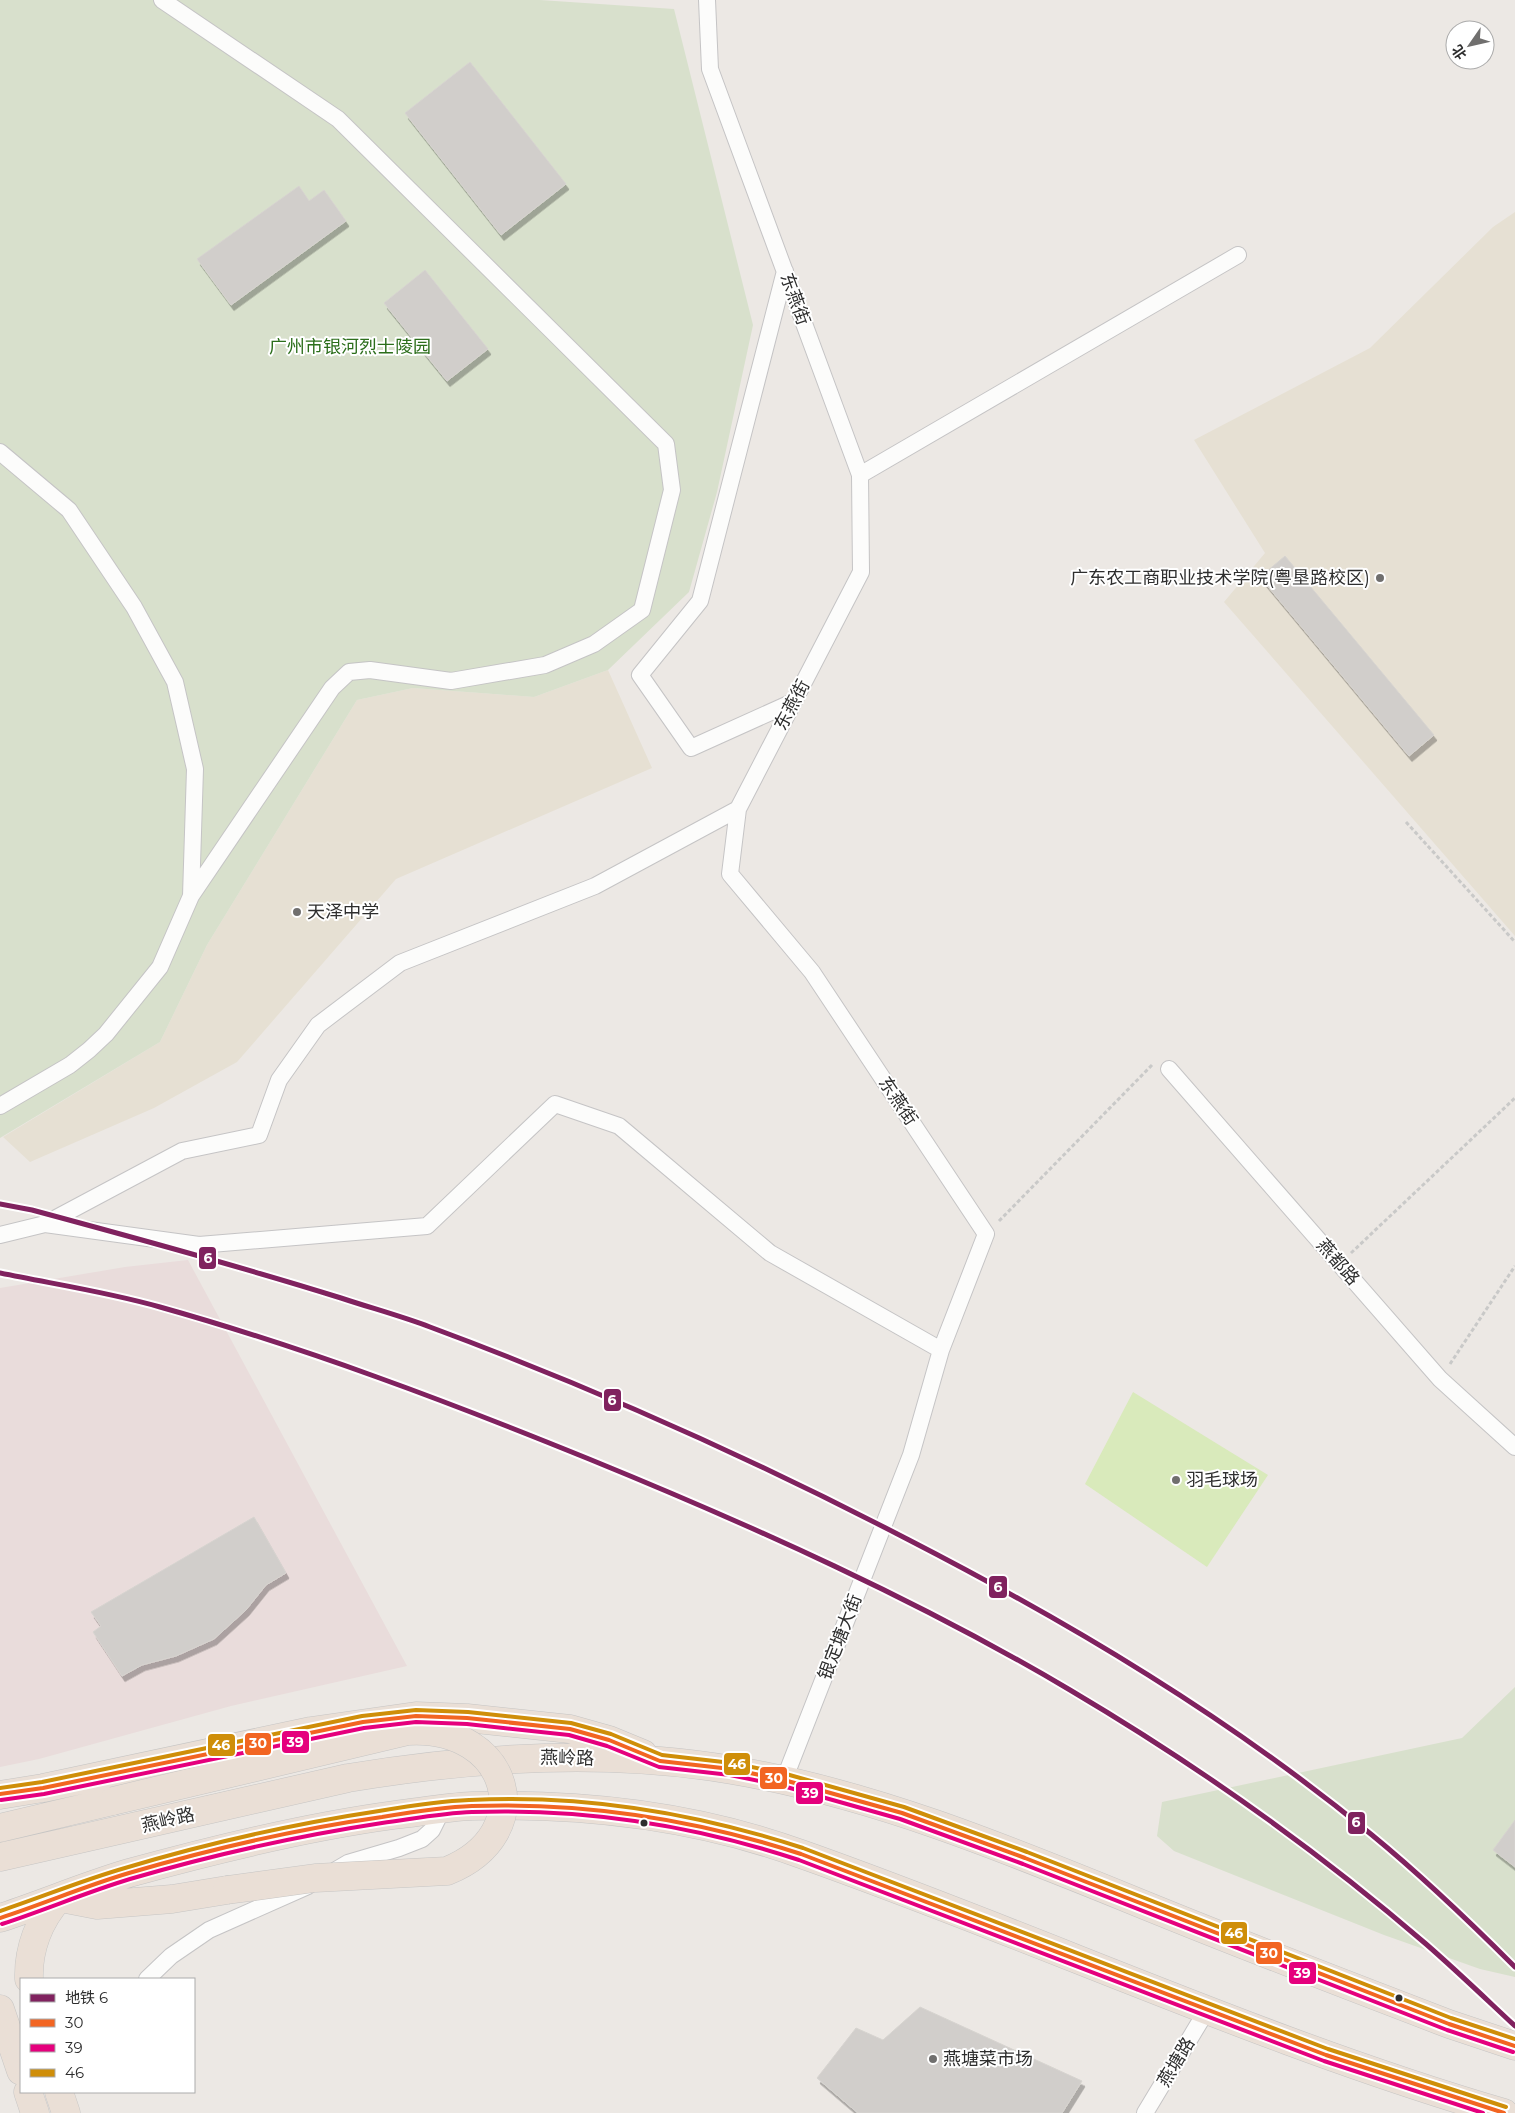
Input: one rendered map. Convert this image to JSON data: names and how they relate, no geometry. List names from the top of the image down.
{
  "streets": {
    "highway": ["燕岭路"],
    "street": [
      "东燕街",
      "燕都路",
      "银定塘大街",
      "燕塘路"
    ]
  },
  "crossings": [
    ["东燕街", "银定塘大街"],
    ["银定塘大街", "燕岭路"]
  ],
  "parks": ["广州市银河烈士陵园"],
  "places": [
    "广东农工商职业技术学院(粤垦路校区)",
    "天泽中学",
    "羽毛球场",
    "燕塘菜市场"
  ],
  "lines": [
    "metro line 6",
    "transit line 46",
    "transit line 30",
    "transit line 39"
  ],
  "legend": [
    "地铁 6",
    "30",
    "39",
    "46"
  ],
  "north": "bottom left"
}
